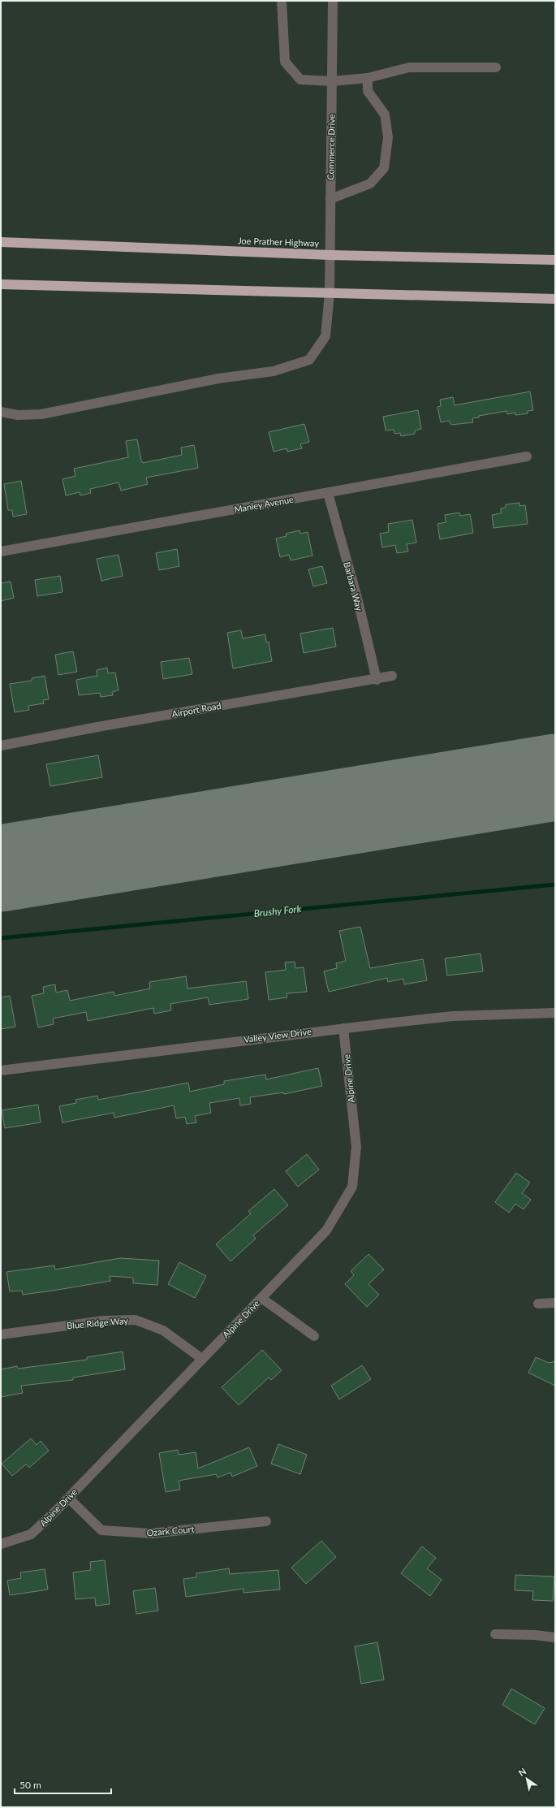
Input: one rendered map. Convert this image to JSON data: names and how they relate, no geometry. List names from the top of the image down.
{
  "streets": {
    "highway": ["Joe Prather Highway"],
    "street": [
      "Commerce Drive",
      "Manley Avenue",
      "Barbara Way",
      "Airport Road",
      "Valley View Drive",
      "Alpine Drive",
      "Blue Ridge Way",
      "Ozark Court"
    ]
  },
  "crossings": [
    ["Commerce Drive", "Joe Prather Highway"],
    ["Manley Avenue", "Barbara Way"],
    ["Barbara Way", "Airport Road"],
    ["Valley View Drive", "Alpine Drive"],
    ["Alpine Drive", "Blue Ridge Way"],
    ["Alpine Drive", "Ozark Court"]
  ],
  "water": ["Brushy Fork"],
  "scale_bar": "50 m",
  "north": "top left"
}
